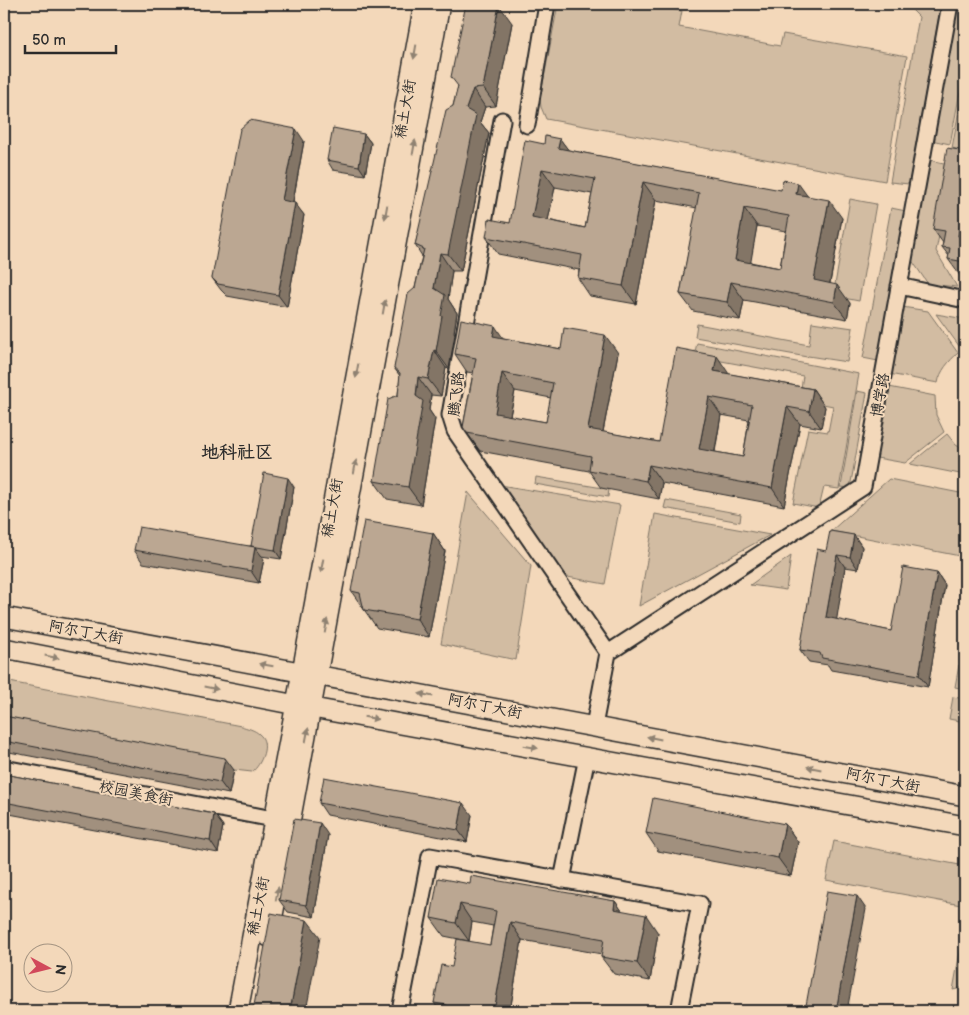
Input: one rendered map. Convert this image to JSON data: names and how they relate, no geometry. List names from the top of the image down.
{
  "streets": {
    "main road": ["稀土大街", "阿尔丁大街"],
    "street": ["腾飞路", "博学路", "校园美食街"]
  },
  "crossings": [
    ["稀土大街", "阿尔丁大街"],
    ["腾飞路", "博学路"]
  ],
  "districts": ["地科社区"],
  "scale_bar": "50 m",
  "north": "right"
}
